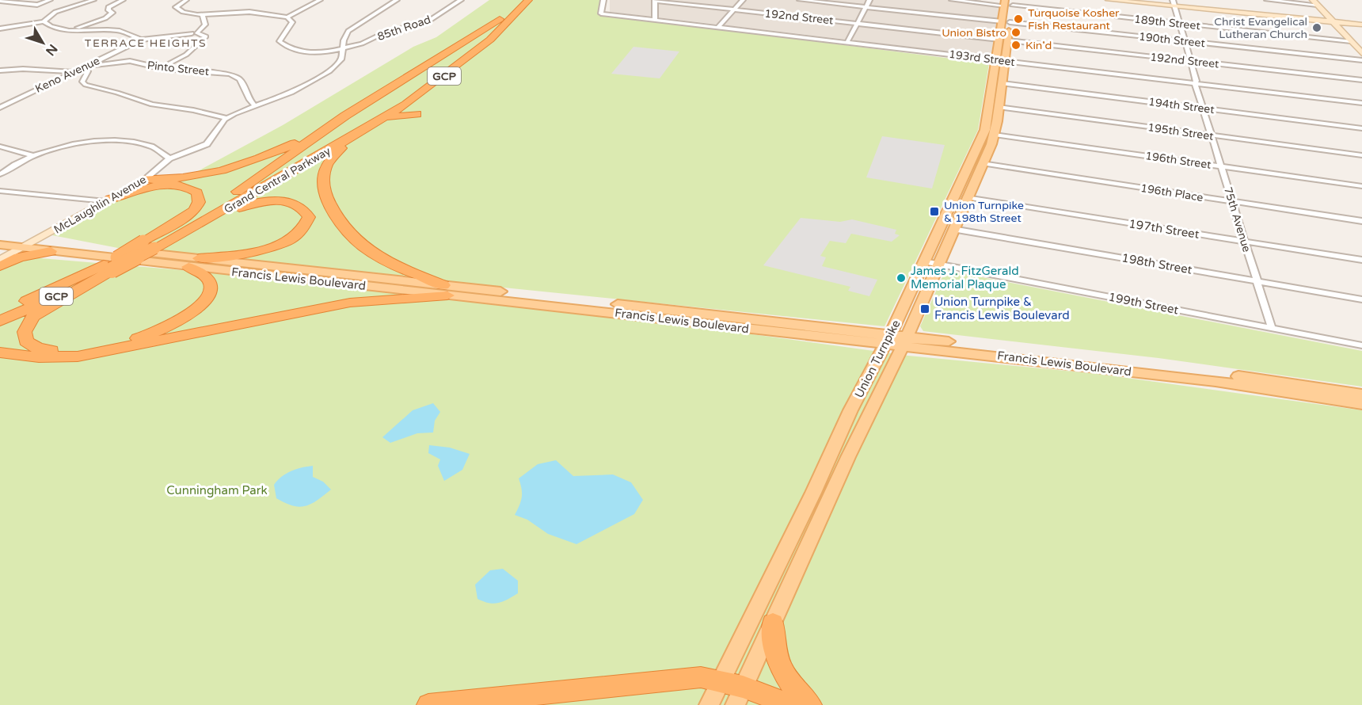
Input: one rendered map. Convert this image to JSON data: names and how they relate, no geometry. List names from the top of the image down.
{
  "streets": {
    "highway": ["GCP", "Grand Central Parkway"],
    "main road": ["Francis Lewis Boulevard", "Union Turnpike"],
    "street": [
      "192nd Street",
      "189th Street",
      "85th Road",
      "190th Street",
      "193rd Street",
      "Pinto Street",
      "Keno Avenue",
      "194th Street",
      "195th Street",
      "196th Street",
      "196th Place",
      "McLaughlin Avenue",
      "75th Avenue",
      "197th Street",
      "198th Street",
      "199th Street"
    ]
  },
  "crossings": [
    ["192nd Street", "75th Avenue"],
    ["192nd Street", "Union Turnpike"],
    ["189th Street", "75th Avenue"],
    ["189th Street", "Union Turnpike"],
    ["85th Road", "McLaughlin Avenue"],
    ["190th Street", "75th Avenue"],
    ["190th Street", "Union Turnpike"],
    ["193rd Street", "75th Avenue"],
    ["193rd Street", "Union Turnpike"],
    ["Pinto Street", "Keno Avenue"],
    ["Pinto Street", "McLaughlin Avenue"],
    ["GCP", "Grand Central Parkway"],
    ["194th Street", "75th Avenue"],
    ["194th Street", "Union Turnpike"],
    ["195th Street", "75th Avenue"],
    ["195th Street", "Union Turnpike"],
    ["196th Street", "75th Avenue"],
    ["196th Street", "Union Turnpike"],
    ["196th Place", "75th Avenue"],
    ["196th Place", "Union Turnpike"],
    ["McLaughlin Avenue", "Francis Lewis Boulevard"],
    ["75th Avenue", "197th Street"],
    ["75th Avenue", "198th Street"],
    ["75th Avenue", "199th Street"],
    ["197th Street", "Union Turnpike"],
    ["198th Street", "Union Turnpike"],
    ["Francis Lewis Boulevard", "Union Turnpike"],
    ["199th Street", "Union Turnpike"]
  ],
  "districts": ["TERRACE HEIGHTS"],
  "parks": ["Cunningham Park"],
  "places": {
    "other": [
      "Turquoise Kosher Fish Restaurant",
      "Christ Evangelical Lutheran Church",
      "Union Bistro",
      "Kin'd",
      "James J. FitzGerald Memorial Plaque"
    ],
    "transit": ["Union Turnpike & 198th Street", "Union Turnpike & Francis Lewis Boulevard"]
  },
  "north": "bottom right"
}
